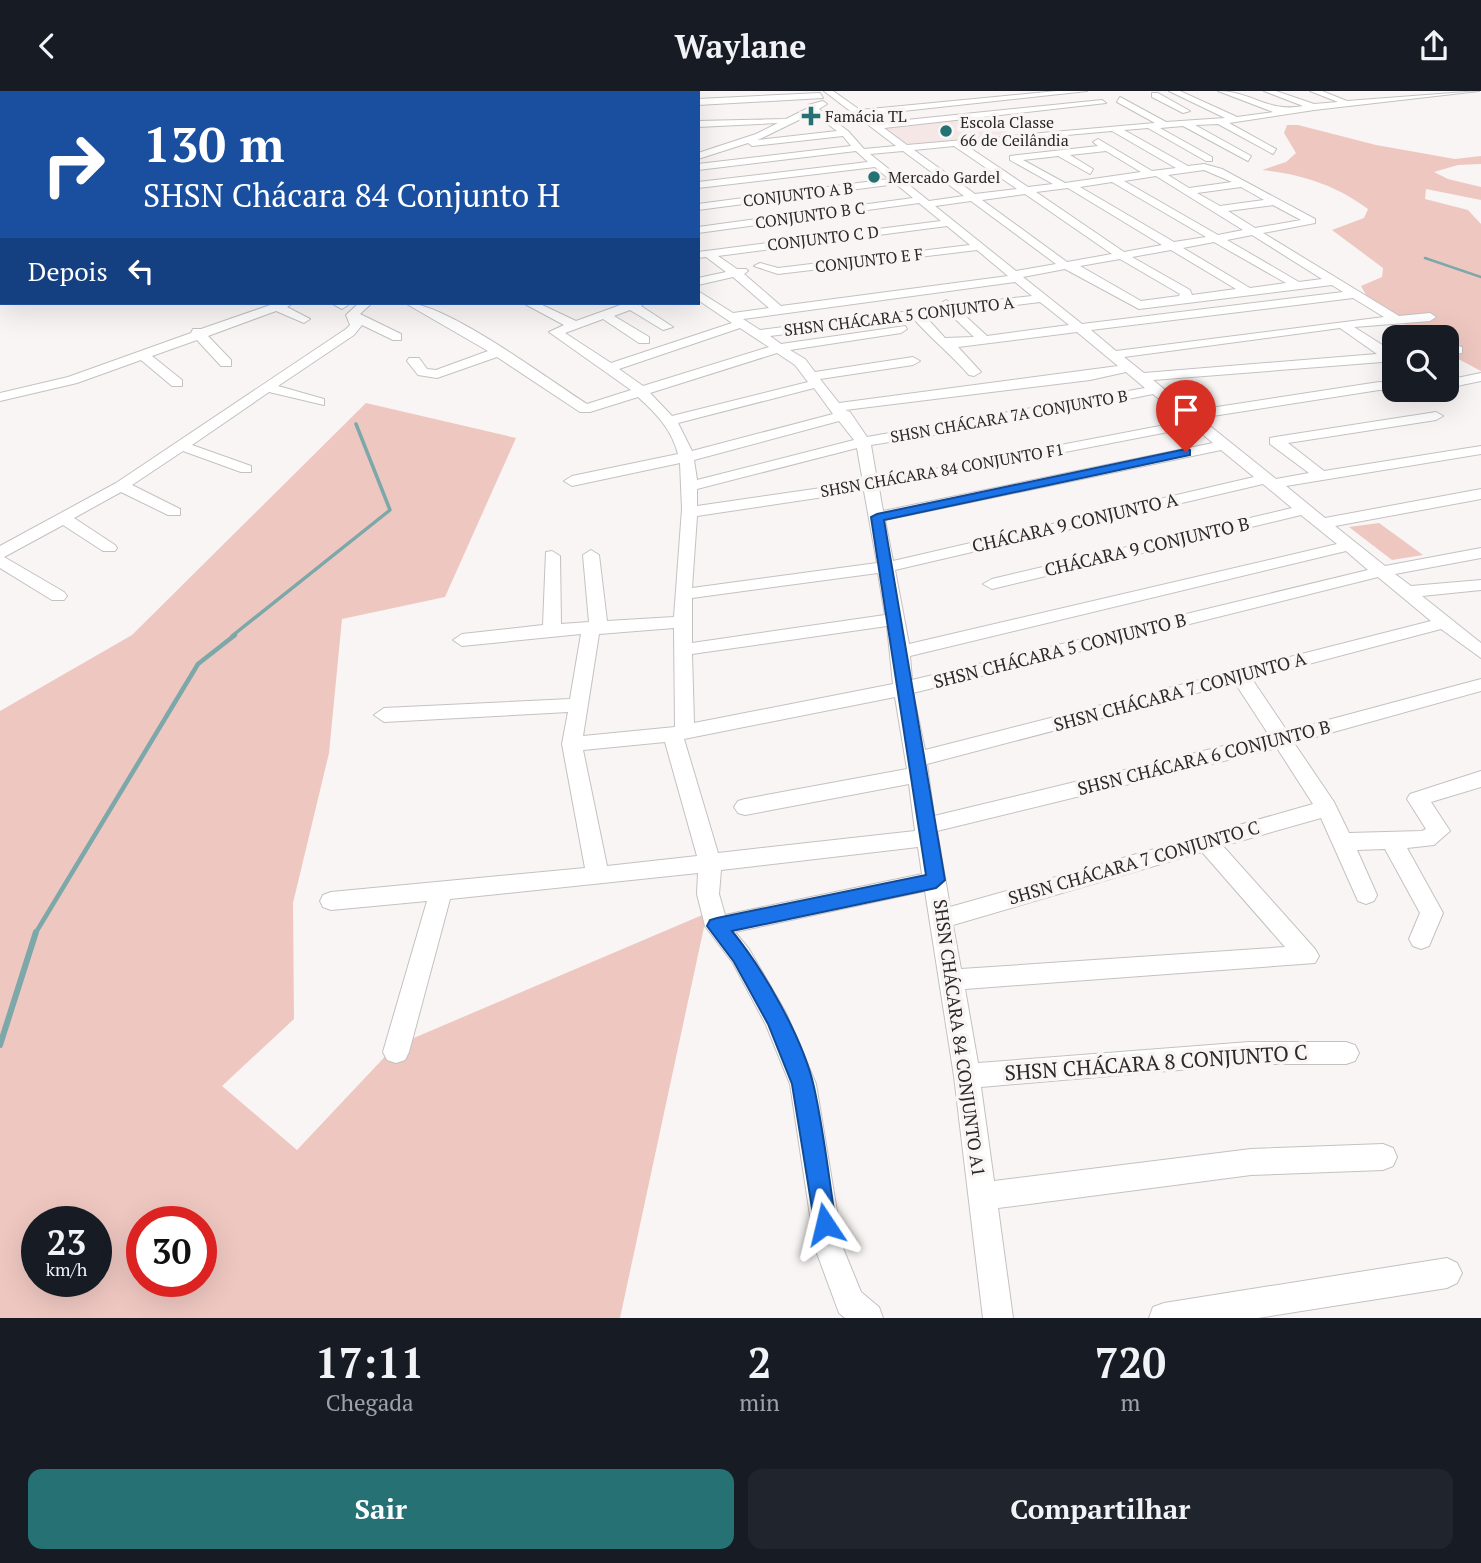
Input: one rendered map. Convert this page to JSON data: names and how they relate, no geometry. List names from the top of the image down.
{
  "streets": {
    "street": [
      "CONJUNTO A B",
      "CONJUNTO B C",
      "CONJUNTO C D",
      "CONJUNTO E F",
      "SHSN CHÁCARA 5 CONJUNTO A",
      "SHSN CHÁCARA 7A CONJUNTO B",
      "SHSN CHÁCARA 84 CONJUNTO F1",
      "CHÁCARA 9 CONJUNTO A",
      "CHÁCARA 9 CONJUNTO B",
      "SHSN CHÁCARA 5 CONJUNTO B",
      "SHSN CHÁCARA 7 CONJUNTO A",
      "SHSN CHÁCARA 6 CONJUNTO B",
      "SHSN CHÁCARA 7 CONJUNTO C",
      "SHSN CHÁCARA 84 CONJUNTO A1",
      "SHSN CHÁCARA 8 CONJUNTO C"
    ]
  },
  "crossings": [
    ["SHSN CHÁCARA 5 CONJUNTO A", "SHSN CHÁCARA 84 CONJUNTO A1"],
    ["SHSN CHÁCARA 7A CONJUNTO B", "SHSN CHÁCARA 84 CONJUNTO A1"],
    ["SHSN CHÁCARA 84 CONJUNTO F1", "SHSN CHÁCARA 84 CONJUNTO A1"],
    ["CHÁCARA 9 CONJUNTO A", "SHSN CHÁCARA 84 CONJUNTO A1"],
    ["SHSN CHÁCARA 5 CONJUNTO B", "SHSN CHÁCARA 84 CONJUNTO A1"],
    ["SHSN CHÁCARA 7 CONJUNTO A", "SHSN CHÁCARA 84 CONJUNTO A1"],
    ["SHSN CHÁCARA 6 CONJUNTO B", "SHSN CHÁCARA 84 CONJUNTO A1"],
    ["SHSN CHÁCARA 7 CONJUNTO C", "SHSN CHÁCARA 84 CONJUNTO A1"],
    ["SHSN CHÁCARA 84 CONJUNTO A1", "SHSN CHÁCARA 8 CONJUNTO C"]
  ],
  "places": {
    "health": ["Famácia TL"],
    "other": ["Escola Classe 66 de Ceilândia", "Mercado Gardel"]
  },
  "page": {
    "header": "Waylane",
    "turn": ["130 m", "SHSN Chácara 84 Conjunto H"],
    "then": "Depois",
    "speed": "23 km/h",
    "limit": "30",
    "eta": [
      "17:11",
      "Chegada",
      "2",
      "min",
      "720",
      "m"
    ],
    "buttons": ["Sair", "Compartilhar"]
  }
}
